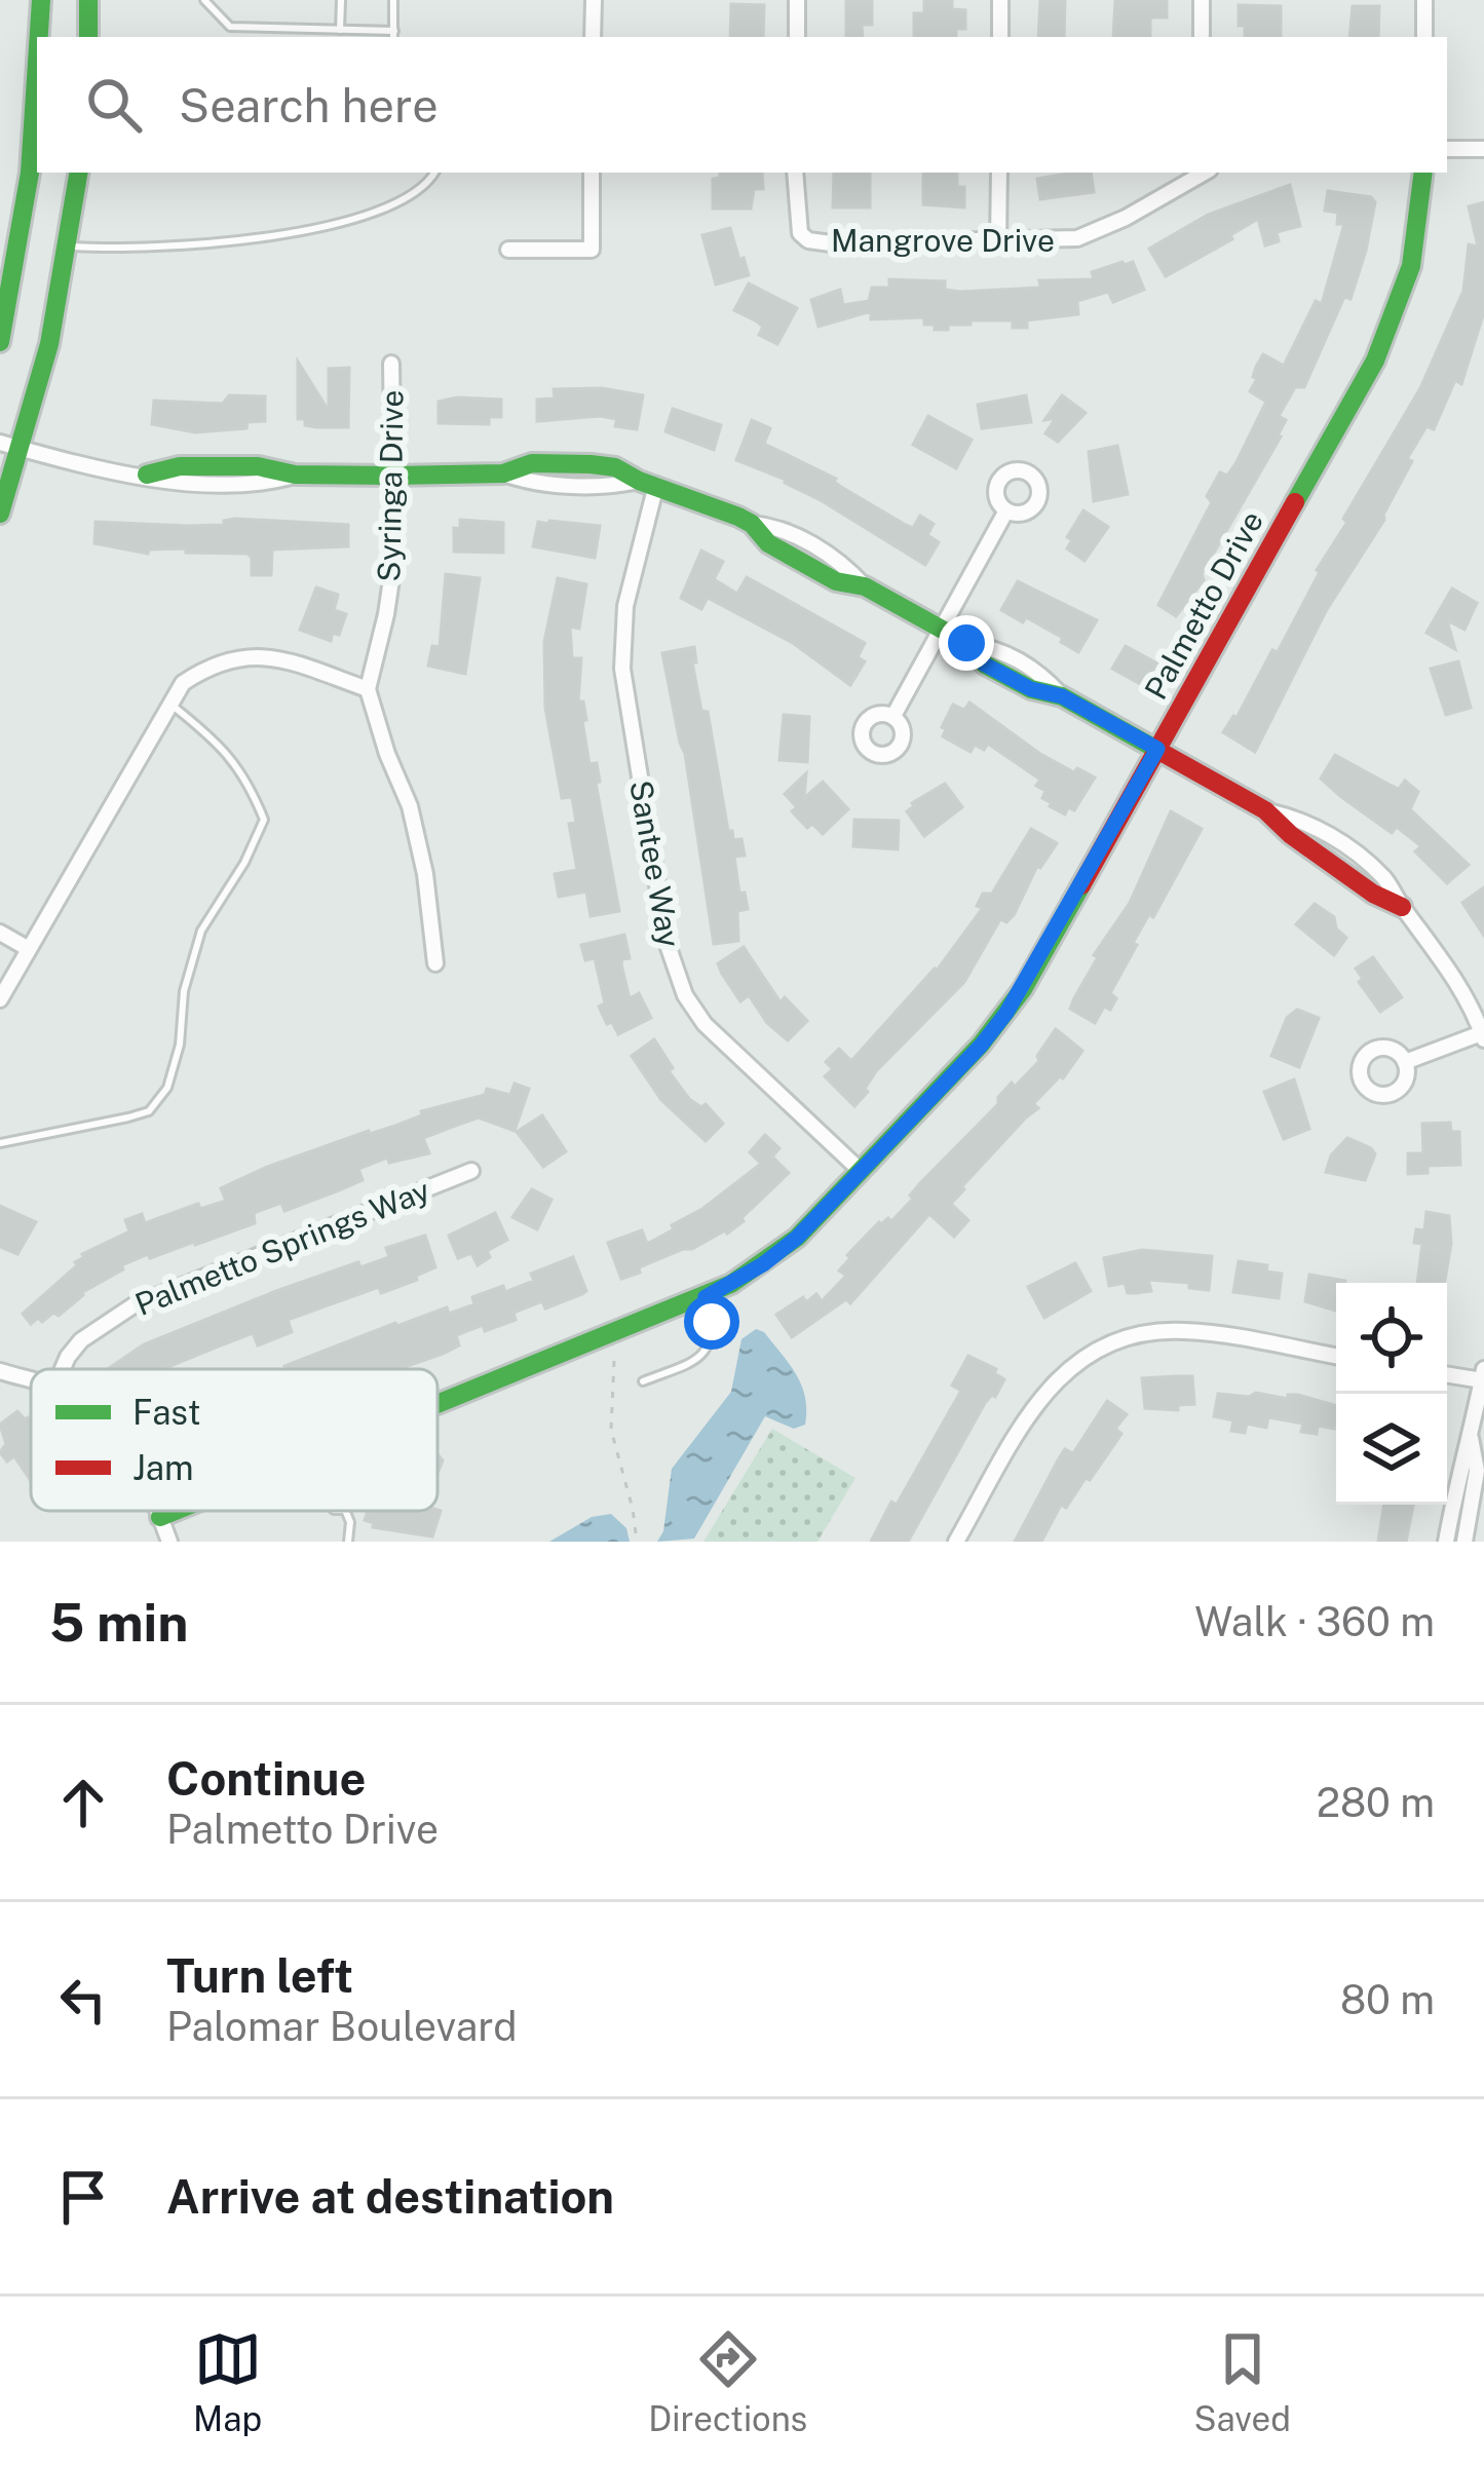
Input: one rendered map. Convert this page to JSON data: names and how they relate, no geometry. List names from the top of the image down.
{
  "streets": {
    "street": [
      "Mangrove Drive",
      "Syringa Drive",
      "Palmetto Drive",
      "Santee Way",
      "Palmetto Springs Way"
    ]
  },
  "crossings": [
    ["Palmetto Drive", "Santee Way"]
  ],
  "legend": ["Fast", "Jam"],
  "page": {
    "search": "Search here",
    "heading": ["5 min", "Walk · 360 m"],
    "list": [
      ["Continue", "Palmetto Drive", "280 m"],
      ["Turn left", "Palomar Boulevard", "80 m"],
      "Arrive at destination"
    ],
    "nav": ["Map", "Directions", "Saved"]
  }
}
